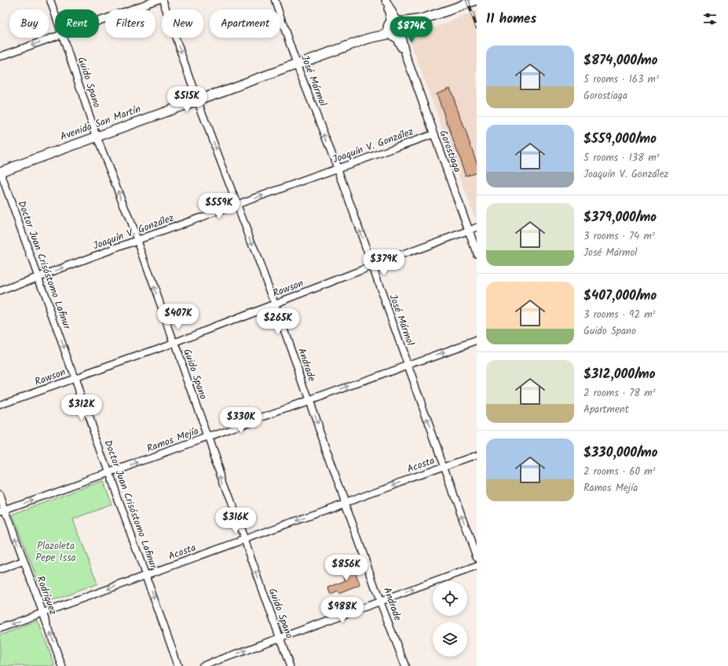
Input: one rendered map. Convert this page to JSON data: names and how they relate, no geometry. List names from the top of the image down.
{
  "streets": {
    "main road": ["Avenida San Martín"],
    "street": [
      "José Mármol",
      "Guido Spano",
      "Joaquín V. González",
      "Gorostiaga",
      "Doctor Juan Crisóstomo Lafinur",
      "Rawson",
      "Andrade",
      "Ramos Mejía",
      "Acosta",
      "Rodríguez"
    ]
  },
  "crossings": [
    ["José Mármol", "Avenida San Martín"],
    ["José Mármol", "Joaquín V. González"],
    ["José Mármol", "Rawson"],
    ["José Mármol", "Ramos Mejía"],
    ["José Mármol", "Acosta"],
    ["Guido Spano", "Avenida San Martín"],
    ["Guido Spano", "Joaquín V. González"],
    ["Guido Spano", "Rawson"],
    ["Guido Spano", "Ramos Mejía"],
    ["Guido Spano", "Acosta"],
    ["Avenida San Martín", "Gorostiaga"],
    ["Avenida San Martín", "Doctor Juan Crisóstomo Lafinur"],
    ["Avenida San Martín", "Andrade"],
    ["Joaquín V. González", "Gorostiaga"],
    ["Joaquín V. González", "Doctor Juan Crisóstomo Lafinur"],
    ["Joaquín V. González", "Andrade"],
    ["Gorostiaga", "Rawson"],
    ["Doctor Juan Crisóstomo Lafinur", "Rawson"],
    ["Doctor Juan Crisóstomo Lafinur", "Ramos Mejía"],
    ["Doctor Juan Crisóstomo Lafinur", "Acosta"],
    ["Rawson", "Andrade"],
    ["Andrade", "Ramos Mejía"],
    ["Andrade", "Acosta"],
    ["Ramos Mejía", "Rodríguez"],
    ["Acosta", "Rodríguez"]
  ],
  "one_way": [
    "José Mármol",
    "Guido Spano",
    "Joaquín V. González",
    "Doctor Juan Crisóstomo Lafinur",
    "Andrade",
    "Ramos Mejía",
    "Acosta",
    "Rodríguez"
  ],
  "parks": ["Plazoleta Pepe Issa"],
  "page": {
    "heading": "11 homes",
    "chip": [
      "Buy",
      "Rent",
      "Filters",
      "New",
      "Apartment"
    ],
    "price": [
      "$874K",
      "$515K",
      "$559K",
      "$379K",
      "$407K",
      "$265K",
      "$312K",
      "$330K",
      "$316K",
      "$856K",
      "$988K"
    ],
    "list": [
      {
        "name": "$874,000/mo",
        "note": "5 rooms · 163 m² · Gorostiaga"
      },
      {
        "name": "$559,000/mo",
        "note": "5 rooms · 138 m² · Joaquín V. González"
      },
      {
        "name": "$379,000/mo",
        "note": "3 rooms · 74 m² · José Mármol"
      },
      {
        "name": "$407,000/mo",
        "note": "3 rooms · 92 m² · Guido Spano"
      },
      {
        "name": "$312,000/mo",
        "note": "2 rooms · 78 m² · Apartment"
      },
      {
        "name": "$330,000/mo",
        "note": "2 rooms · 60 m² · Ramos Mejía"
      }
    ]
  }
}
